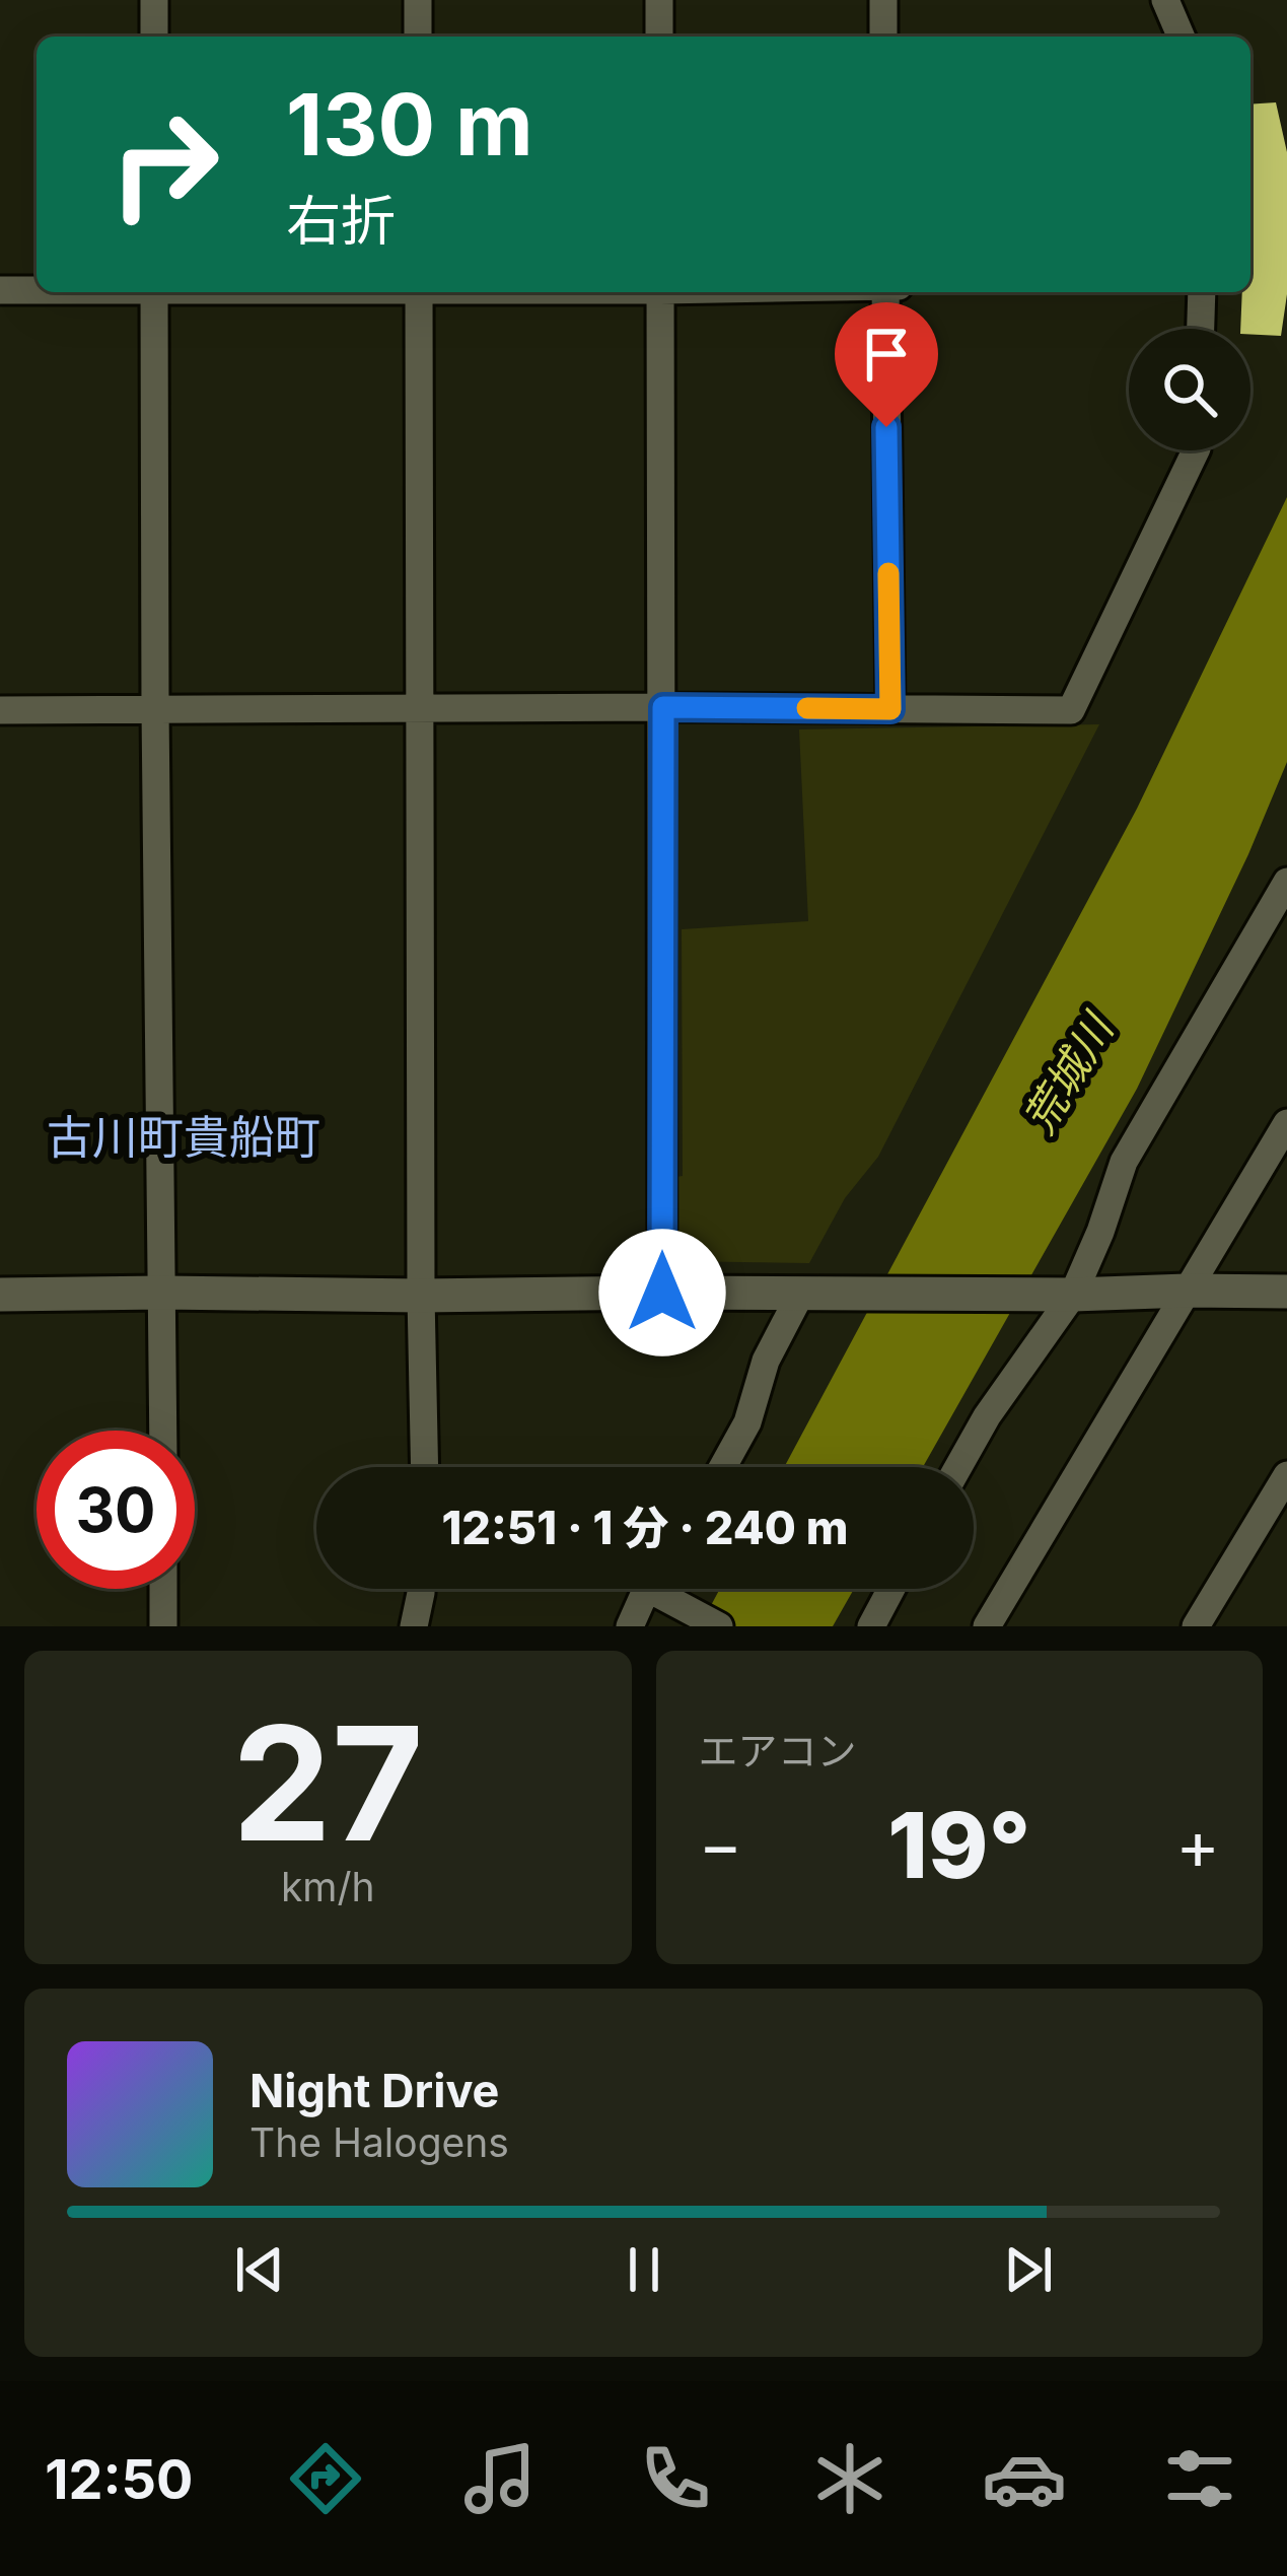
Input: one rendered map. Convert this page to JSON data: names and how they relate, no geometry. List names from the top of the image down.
{
  "districts": ["古川町貴船町"],
  "water": ["荒城川"],
  "page": {
    "turn": ["130 m", "右折"],
    "limit": "30",
    "trip": "12:51 · 1 分 · 240 m",
    "tile": [
      ["27", "km/h"],
      "エアコン"
    ],
    "heat": ["−", "19°", "+"],
    "song": ["Night Drive", "The Halogens"],
    "tabs": "12:50"
  }
}
